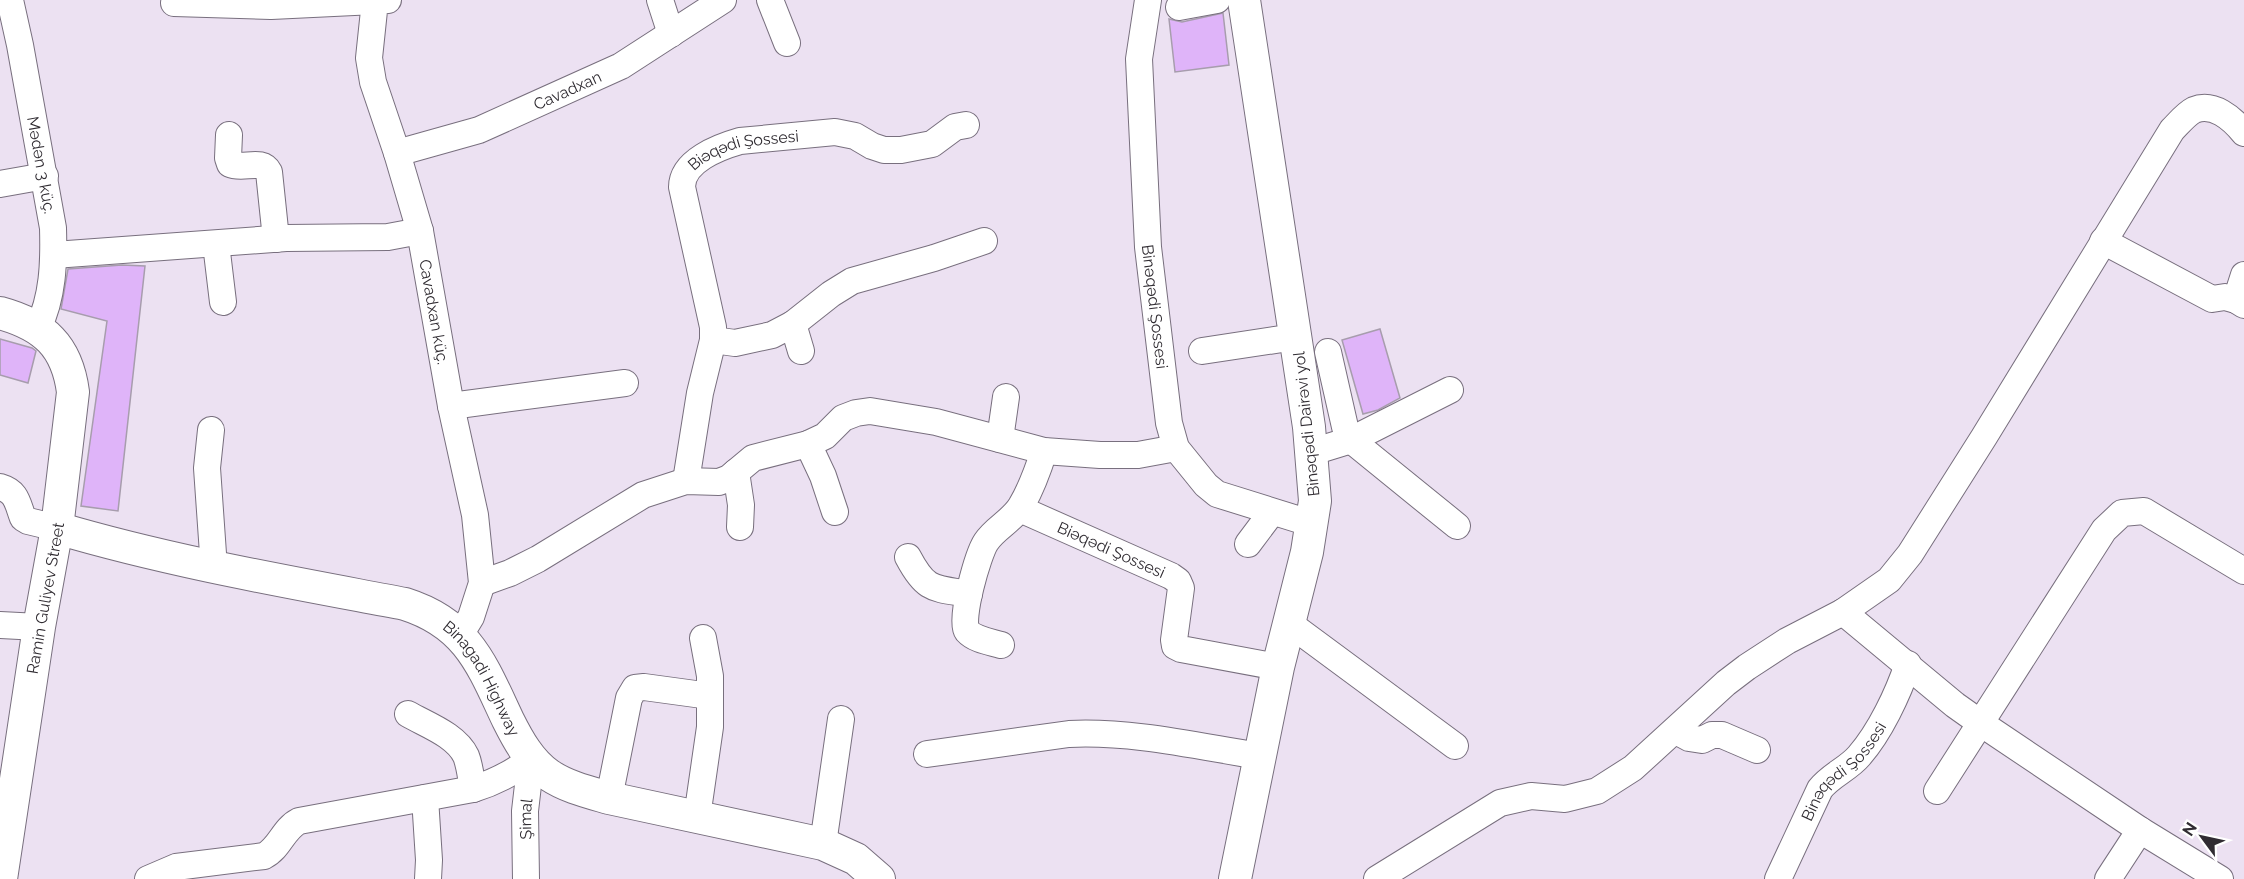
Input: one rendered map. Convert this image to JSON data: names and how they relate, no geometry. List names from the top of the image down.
{
  "streets": {
    "main road": ["Binəqədi Dairəvi yol", "Ramin Guliyev Street", "Binagadi Highway"],
    "street": [
      "Cavadxan",
      "Biəqədi Şossesi",
      "Mədən 3 küç.",
      "Binəqədi Şossesi",
      "Cavadxan küç.",
      "Şimal"
    ]
  },
  "crossings": [
    ["Cavadxan", "Cavadxan küç."],
    ["Biəqədi Şossesi", "Binəqədi Dairəvi yol"],
    ["Mədən 3 küç.", "Ramin Guliyev Street"],
    ["Binəqədi Şossesi", "Binəqədi Dairəvi yol"],
    ["Cavadxan küç.", "Binagadi Highway"],
    ["Ramin Guliyev Street", "Binagadi Highway"],
    ["Binagadi Highway", "Şimal"]
  ],
  "north": "top left"
}
